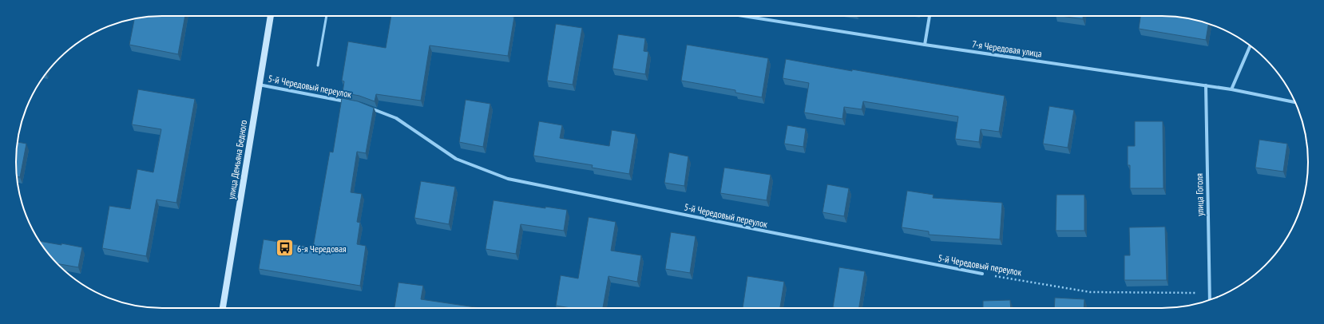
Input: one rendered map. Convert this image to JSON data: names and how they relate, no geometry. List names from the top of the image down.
{
  "streets": {
    "main road": ["улица Демьяна Бедного"],
    "street": ["7-я Чередовая улица", "5-й Чередовый переулок", "улица Гоголя"]
  },
  "crossings": [
    ["7-я Чередовая улица", "улица Гоголя"],
    ["5-й Чередовый переулок", "улица Демьяна Бедного"],
    ["5-й Чередовый переулок", "улица Гоголя"]
  ],
  "places": {
    "bus stop": ["6-я Чередовая"]
  }
}
